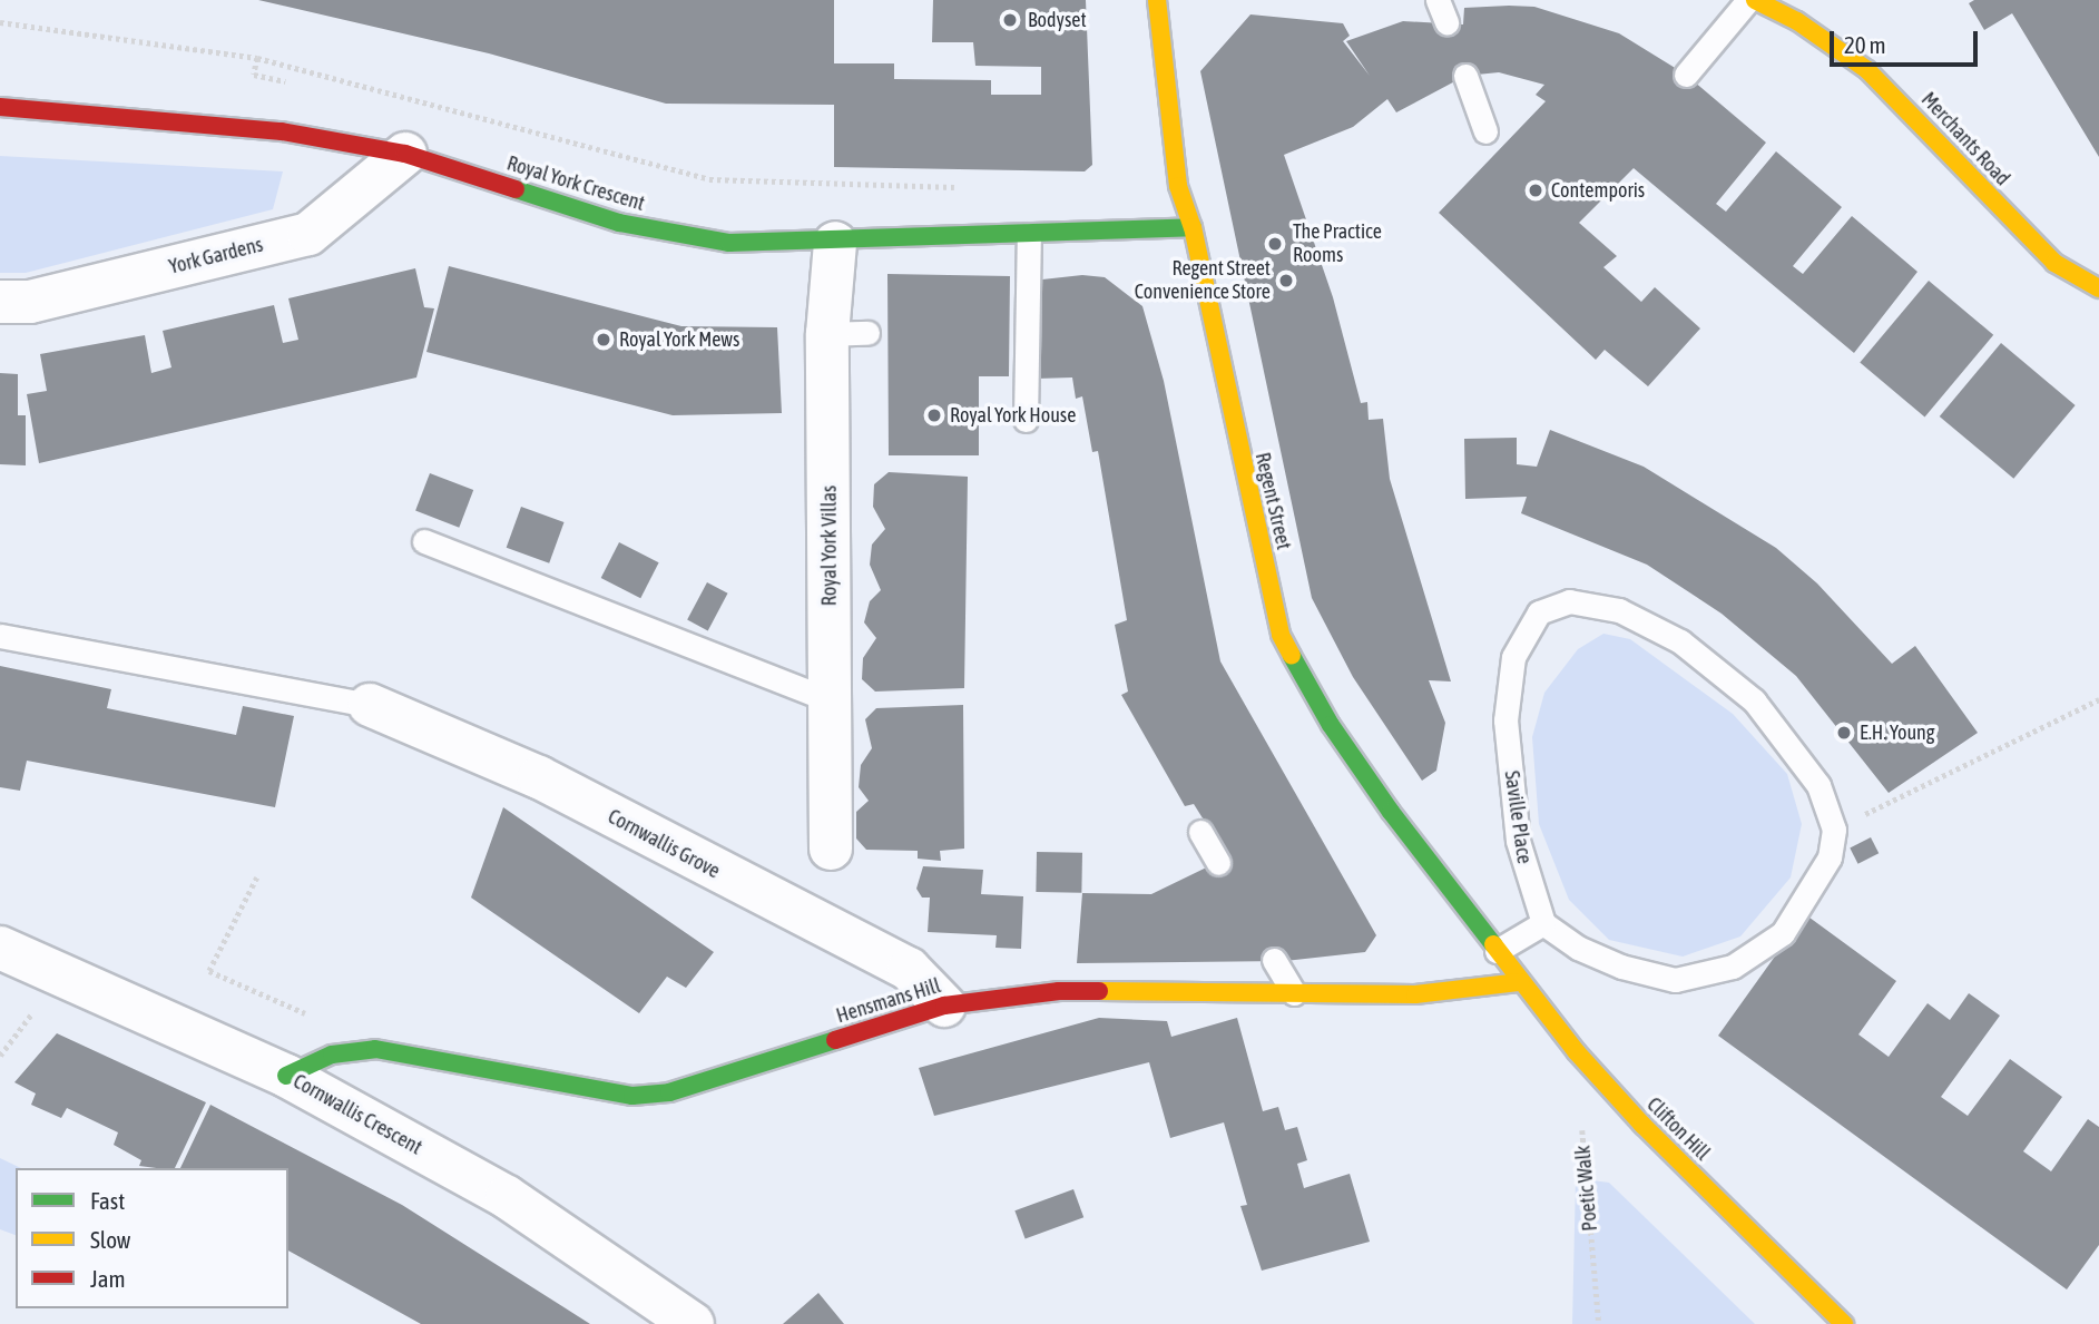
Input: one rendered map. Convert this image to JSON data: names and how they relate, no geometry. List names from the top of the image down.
{
  "streets": {
    "street": [
      "Merchants Road",
      "Royal York Crescent",
      "York Gardens",
      "Regent Street",
      "Royal York Villas",
      "Cornwallis Grove",
      "Hensmans Hill",
      "Cornwallis Crescent",
      "Clifton Hill"
    ],
    "lane": ["Saville Place"],
    "path": ["Poetic Walk"]
  },
  "crossings": [
    ["Royal York Crescent", "York Gardens"],
    ["Royal York Crescent", "Regent Street"],
    ["Royal York Crescent", "Royal York Villas"],
    ["Regent Street", "Clifton Hill"],
    ["Cornwallis Grove", "Hensmans Hill"],
    ["Hensmans Hill", "Cornwallis Crescent"],
    ["Hensmans Hill", "Clifton Hill"]
  ],
  "places": [
    "Bodyset",
    "Contemporis",
    "The Practice Rooms",
    "Regent Street Convenience Store",
    "Royal York Mews",
    "Royal York House",
    "E.H. Young"
  ],
  "legend": ["Fast", "Slow", "Jam"],
  "scale_bar": "20 m"
}
